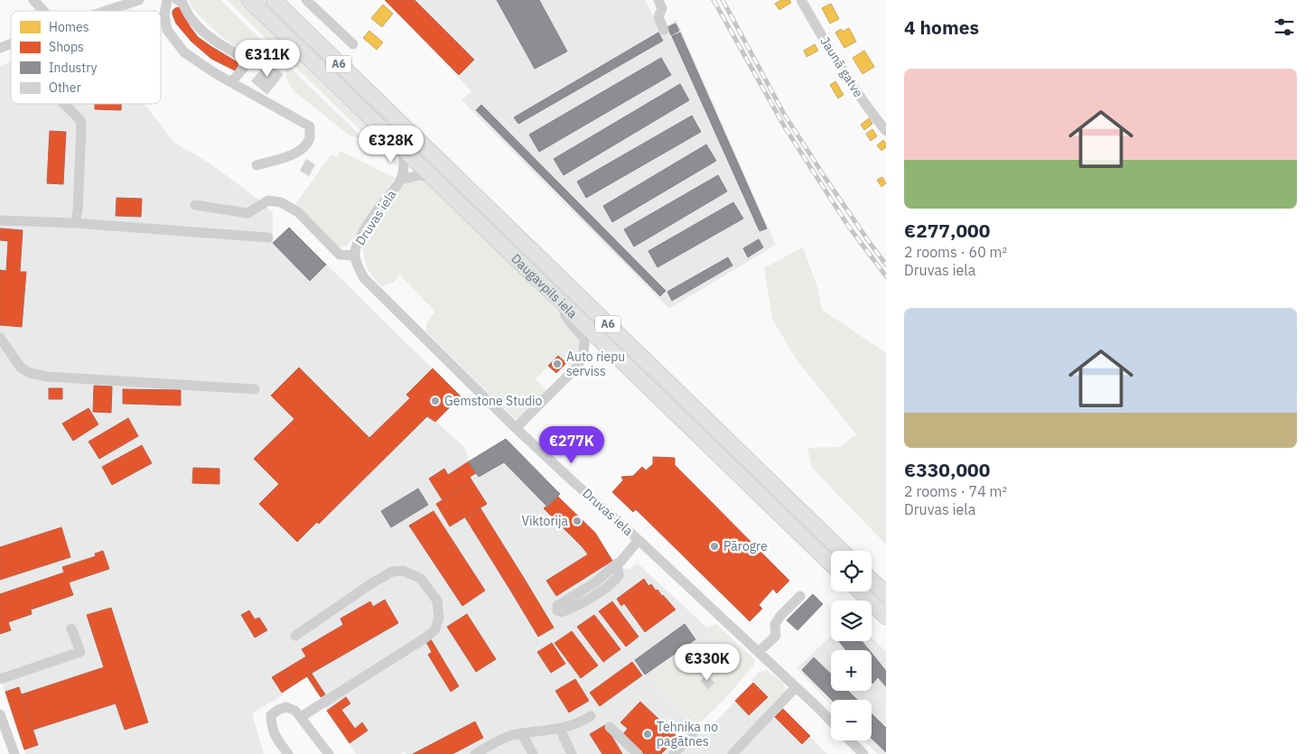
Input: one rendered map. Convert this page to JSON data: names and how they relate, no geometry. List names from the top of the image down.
{
  "streets": {
    "highway": ["A6", "Daugavpils iela"],
    "street": ["Jaunā gatve", "Druvas iela"]
  },
  "crossings": [
    ["Druvas iela", "Daugavpils iela"]
  ],
  "places": [
    "Auto riepu serviss",
    "Gemstone Studio",
    "Viktorija",
    "Pārogre",
    "Tehnika no pagātnes"
  ],
  "legend": [
    "Homes",
    "Shops",
    "Industry",
    "Other"
  ],
  "page": {
    "heading": "4 homes",
    "price": [
      "€311K",
      "€328K",
      "€277K",
      "€330K"
    ],
    "list": [
      {
        "name": "€277,000",
        "note": "2 rooms · 60 m² · Druvas iela"
      },
      {
        "name": "€330,000",
        "note": "2 rooms · 74 m² · Druvas iela"
      }
    ],
    "map_buttons": ["+", "−"]
  }
}
